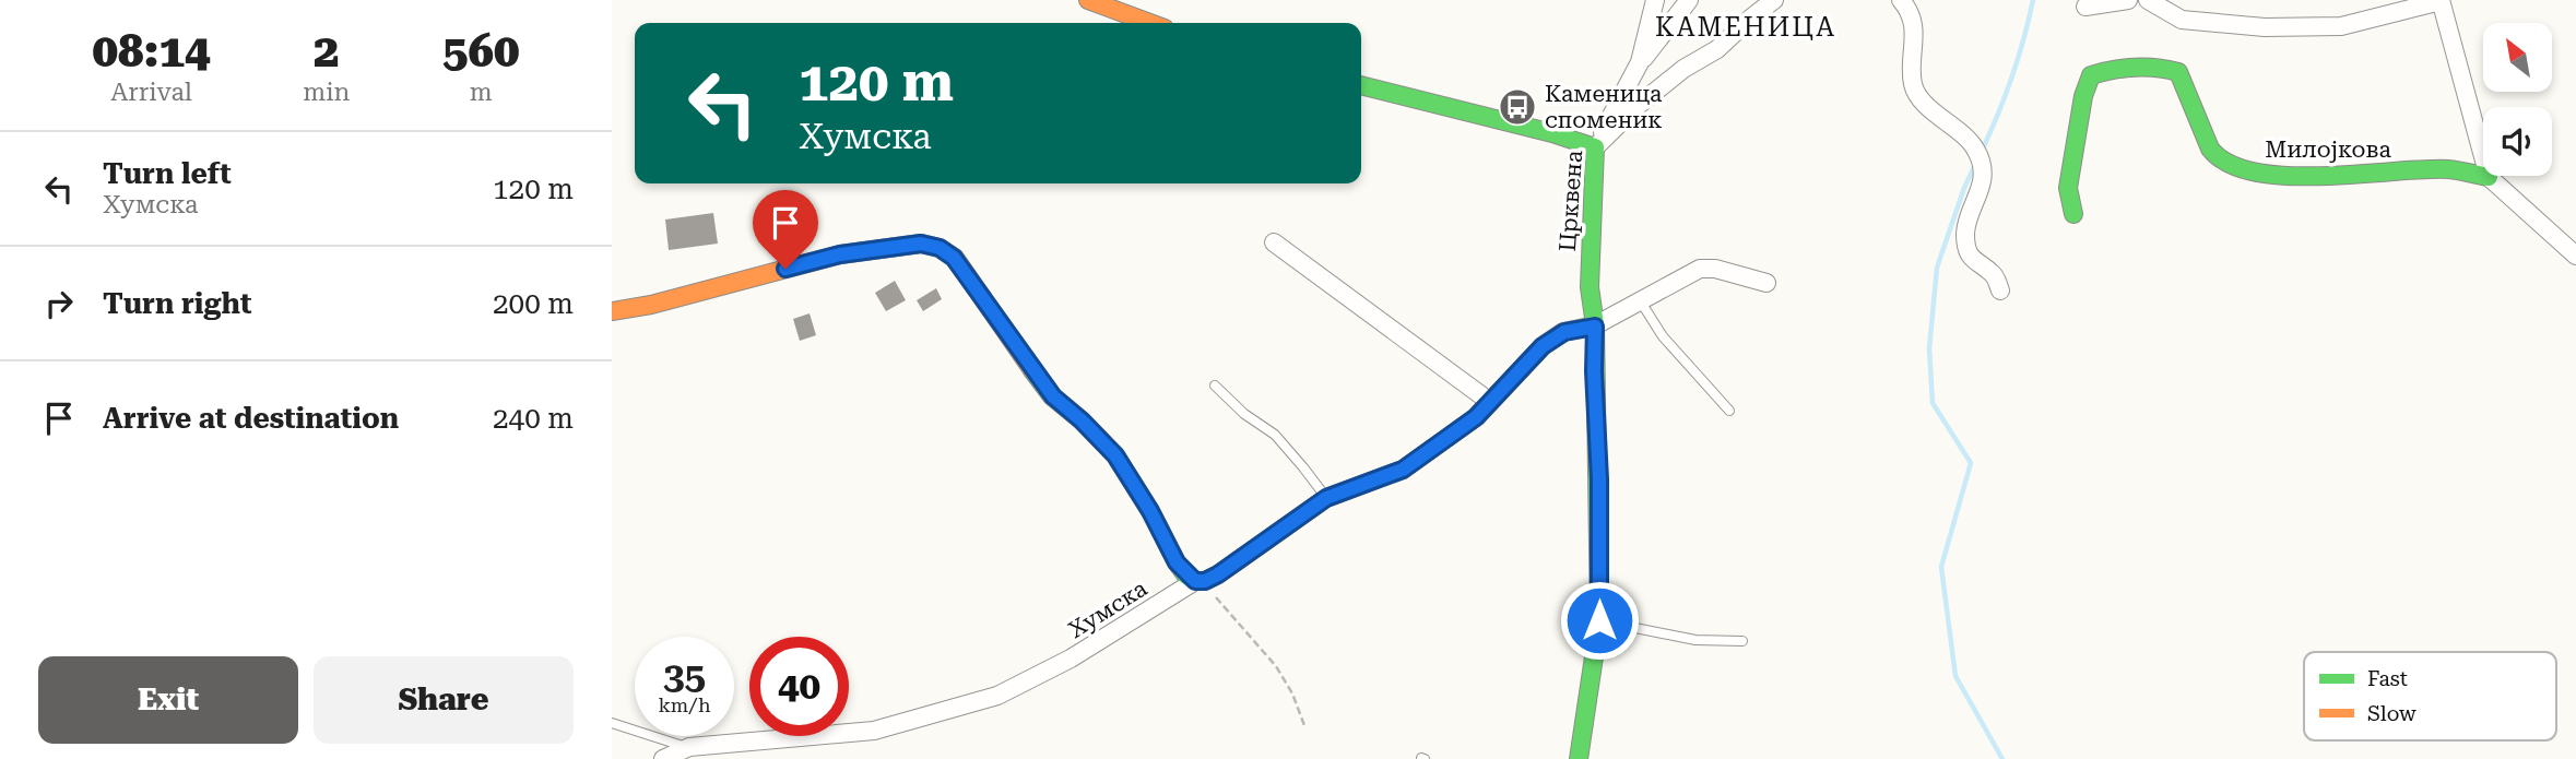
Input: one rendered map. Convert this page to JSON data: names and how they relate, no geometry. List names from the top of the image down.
{
  "streets": {
    "street": ["Милојкова", "Црквена", "Хумска"]
  },
  "crossings": [
    ["Црквена", "Хумска"]
  ],
  "districts": ["КАМЕНИЦА"],
  "places": {
    "bus stop": ["Каменица споменик"]
  },
  "legend": ["Fast", "Slow"],
  "north": "top left",
  "page": {
    "eta": [
      "08:14",
      "Arrival",
      "2",
      "min",
      "560",
      "m"
    ],
    "turn": ["120 m", "Хумска"],
    "list": [
      {
        "name": "Turn left",
        "note": "Хумска",
        "value": "120 m"
      },
      {
        "name": "Turn right",
        "value": "200 m"
      },
      {
        "name": "Arrive at destination",
        "value": "240 m"
      }
    ],
    "speed": "35 km/h",
    "limit": "40",
    "buttons": ["Exit", "Share"]
  }
}
